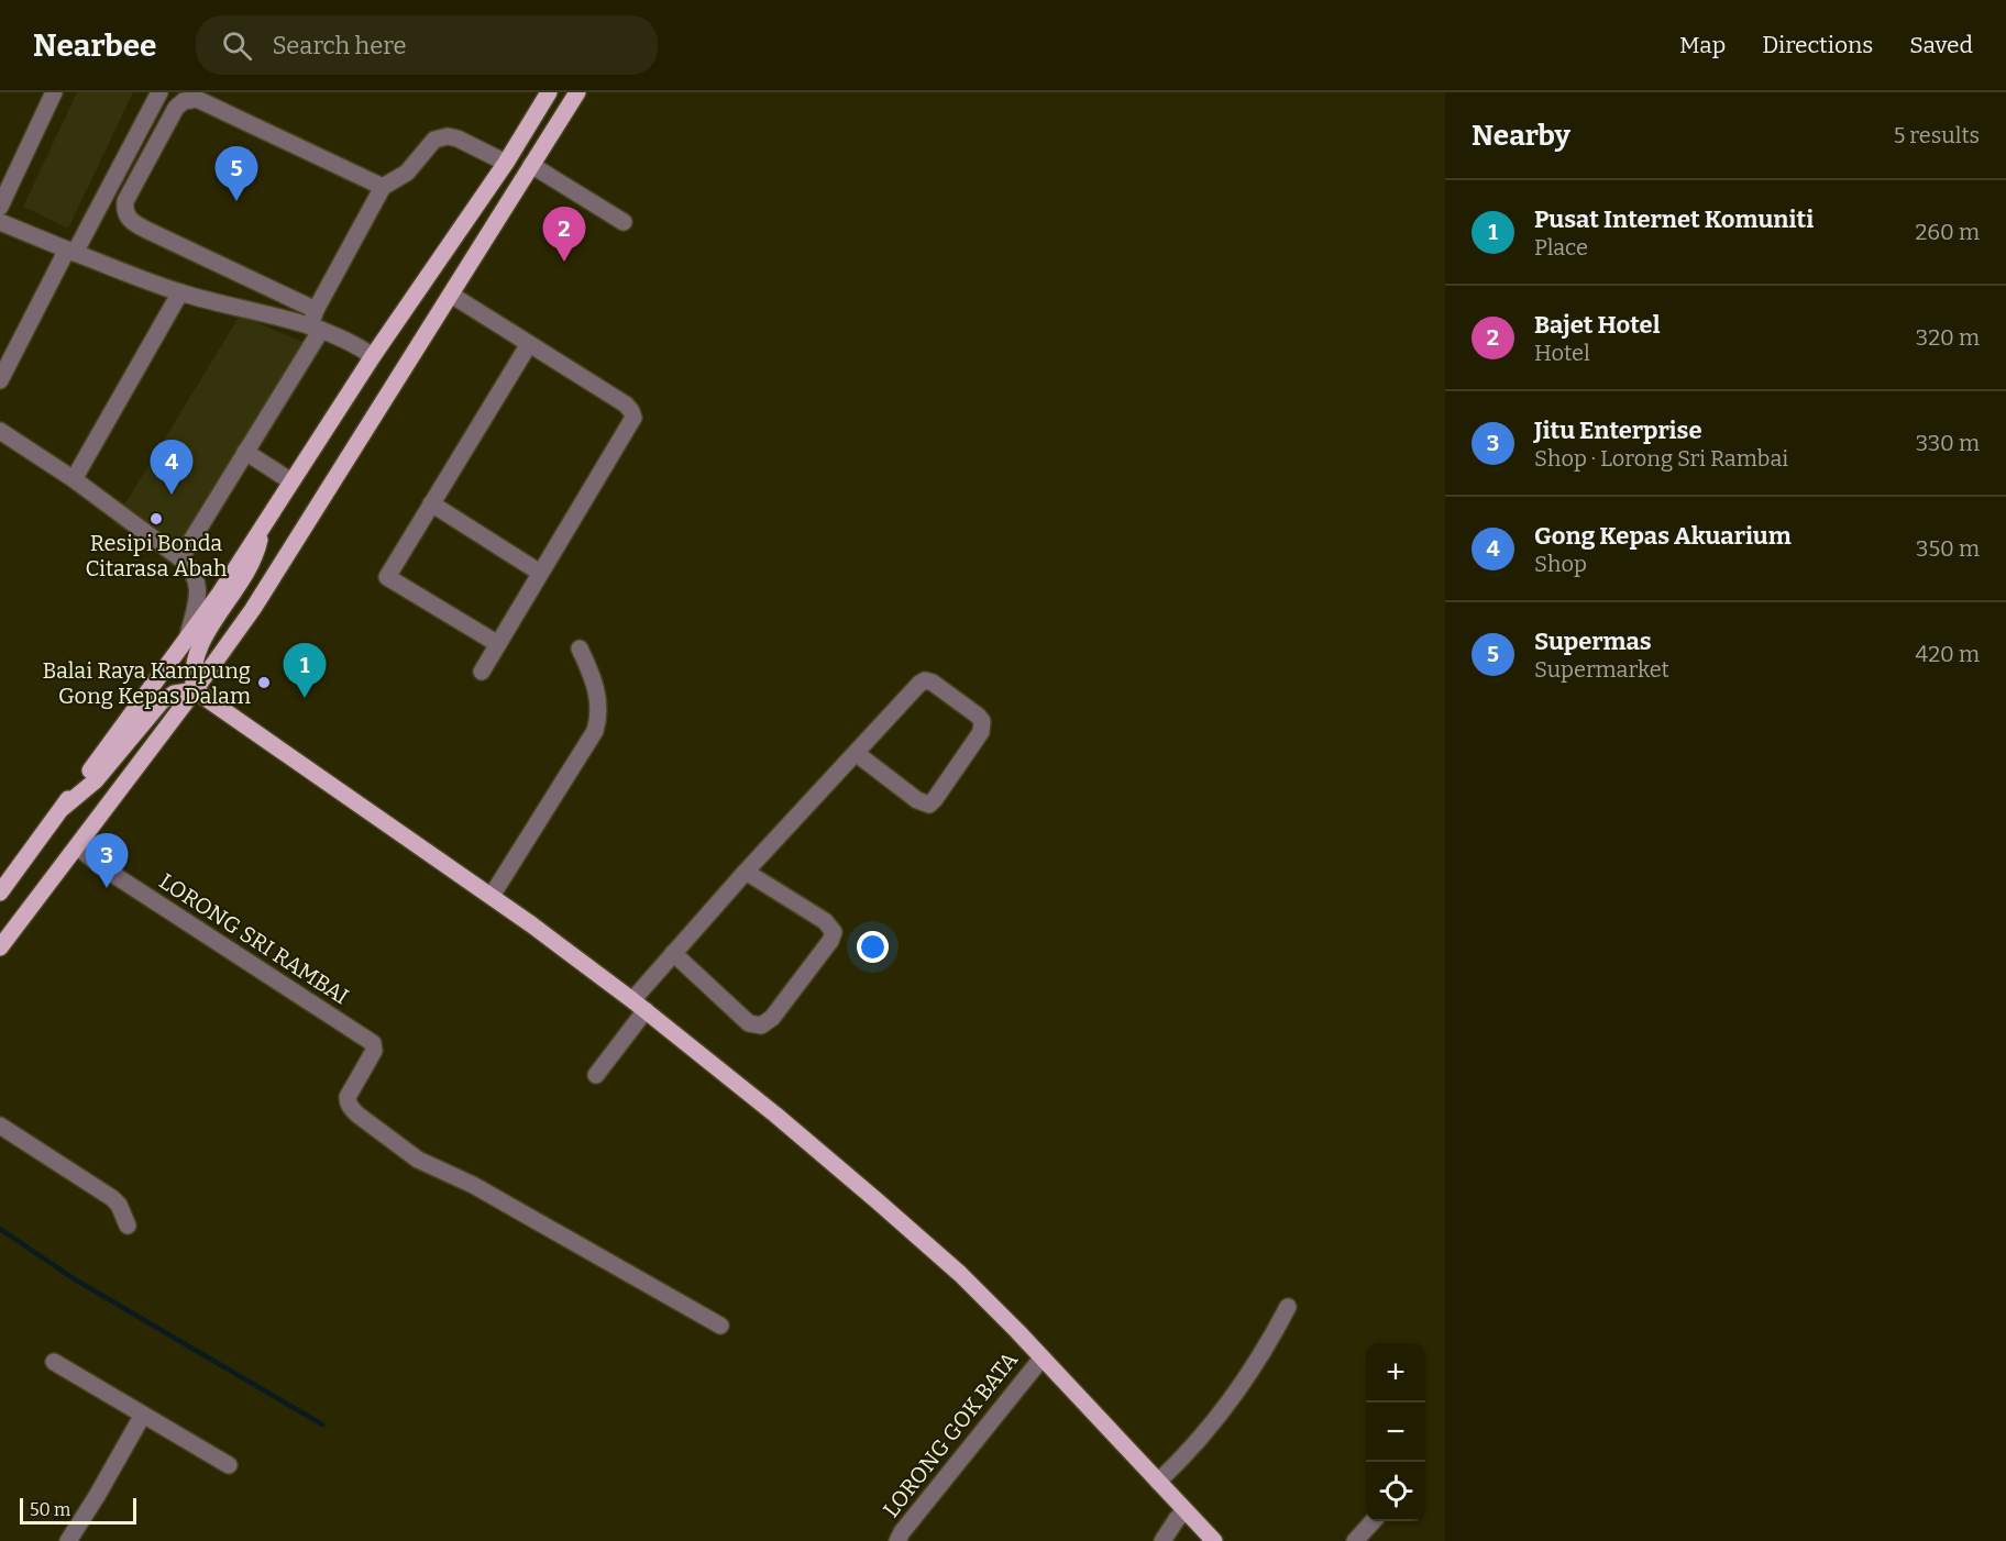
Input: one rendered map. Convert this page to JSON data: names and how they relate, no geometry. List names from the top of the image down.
{
  "streets": {
    "street": ["LORONG SRI RAMBAI", "LORONG GOK BATA"]
  },
  "places": ["Resipi Bonda Citarasa Abah", "Balai Raya Kampung Gong Kepas Dalam"],
  "scale_bar": "50 m",
  "page": {
    "header": "Nearbee",
    "search": "Search here",
    "nav": ["Map", "Directions", "Saved"],
    "heading": ["Nearby", "5 results"],
    "pins": [
      "5",
      "2",
      "4",
      "1",
      "3"
    ],
    "list": [
      {
        "mark": "1",
        "name": "Pusat Internet Komuniti",
        "note": "Place",
        "value": "260 m"
      },
      {
        "mark": "2",
        "name": "Bajet Hotel",
        "note": "Hotel",
        "value": "320 m"
      },
      {
        "mark": "3",
        "name": "Jitu Enterprise",
        "note": "Shop · Lorong Sri Rambai",
        "value": "330 m"
      },
      {
        "mark": "4",
        "name": "Gong Kepas Akuarium",
        "note": "Shop",
        "value": "350 m"
      },
      {
        "mark": "5",
        "name": "Supermas",
        "note": "Supermarket",
        "value": "420 m"
      }
    ],
    "map_buttons": ["+", "−"],
    "scale": "50 m"
  }
}
